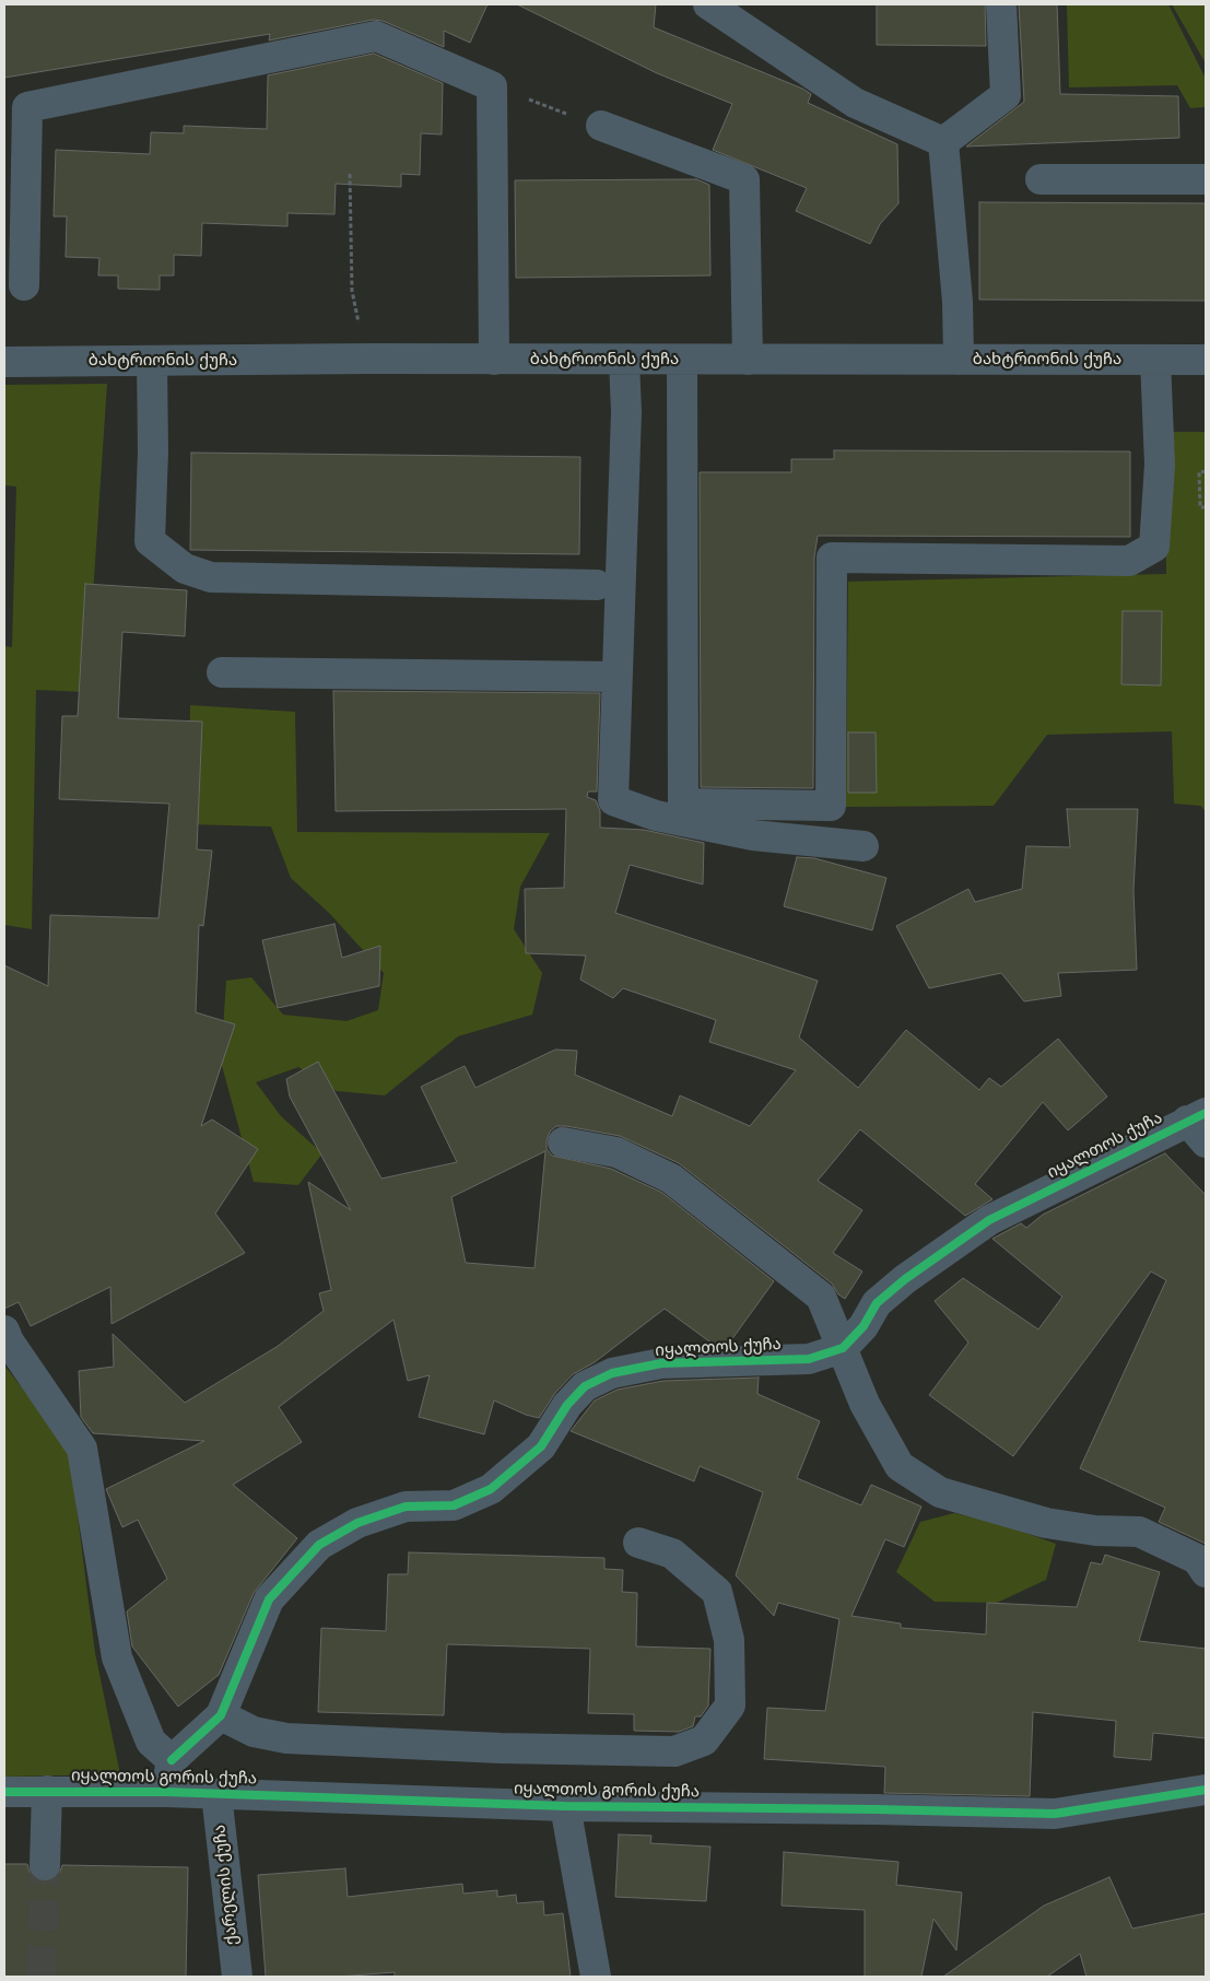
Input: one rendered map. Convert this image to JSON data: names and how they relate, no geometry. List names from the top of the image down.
{
  "streets": {
    "street": [
      "ბახტრიონის ქუჩა",
      "იყალთოს ქუჩა",
      "იყალთოს გორის ქუჩა",
      "ქარელის ქუჩა"
    ]
  },
  "crossings": [
    ["იყალთოს გორის ქუჩა", "ქარელის ქუჩა"]
  ]
}
